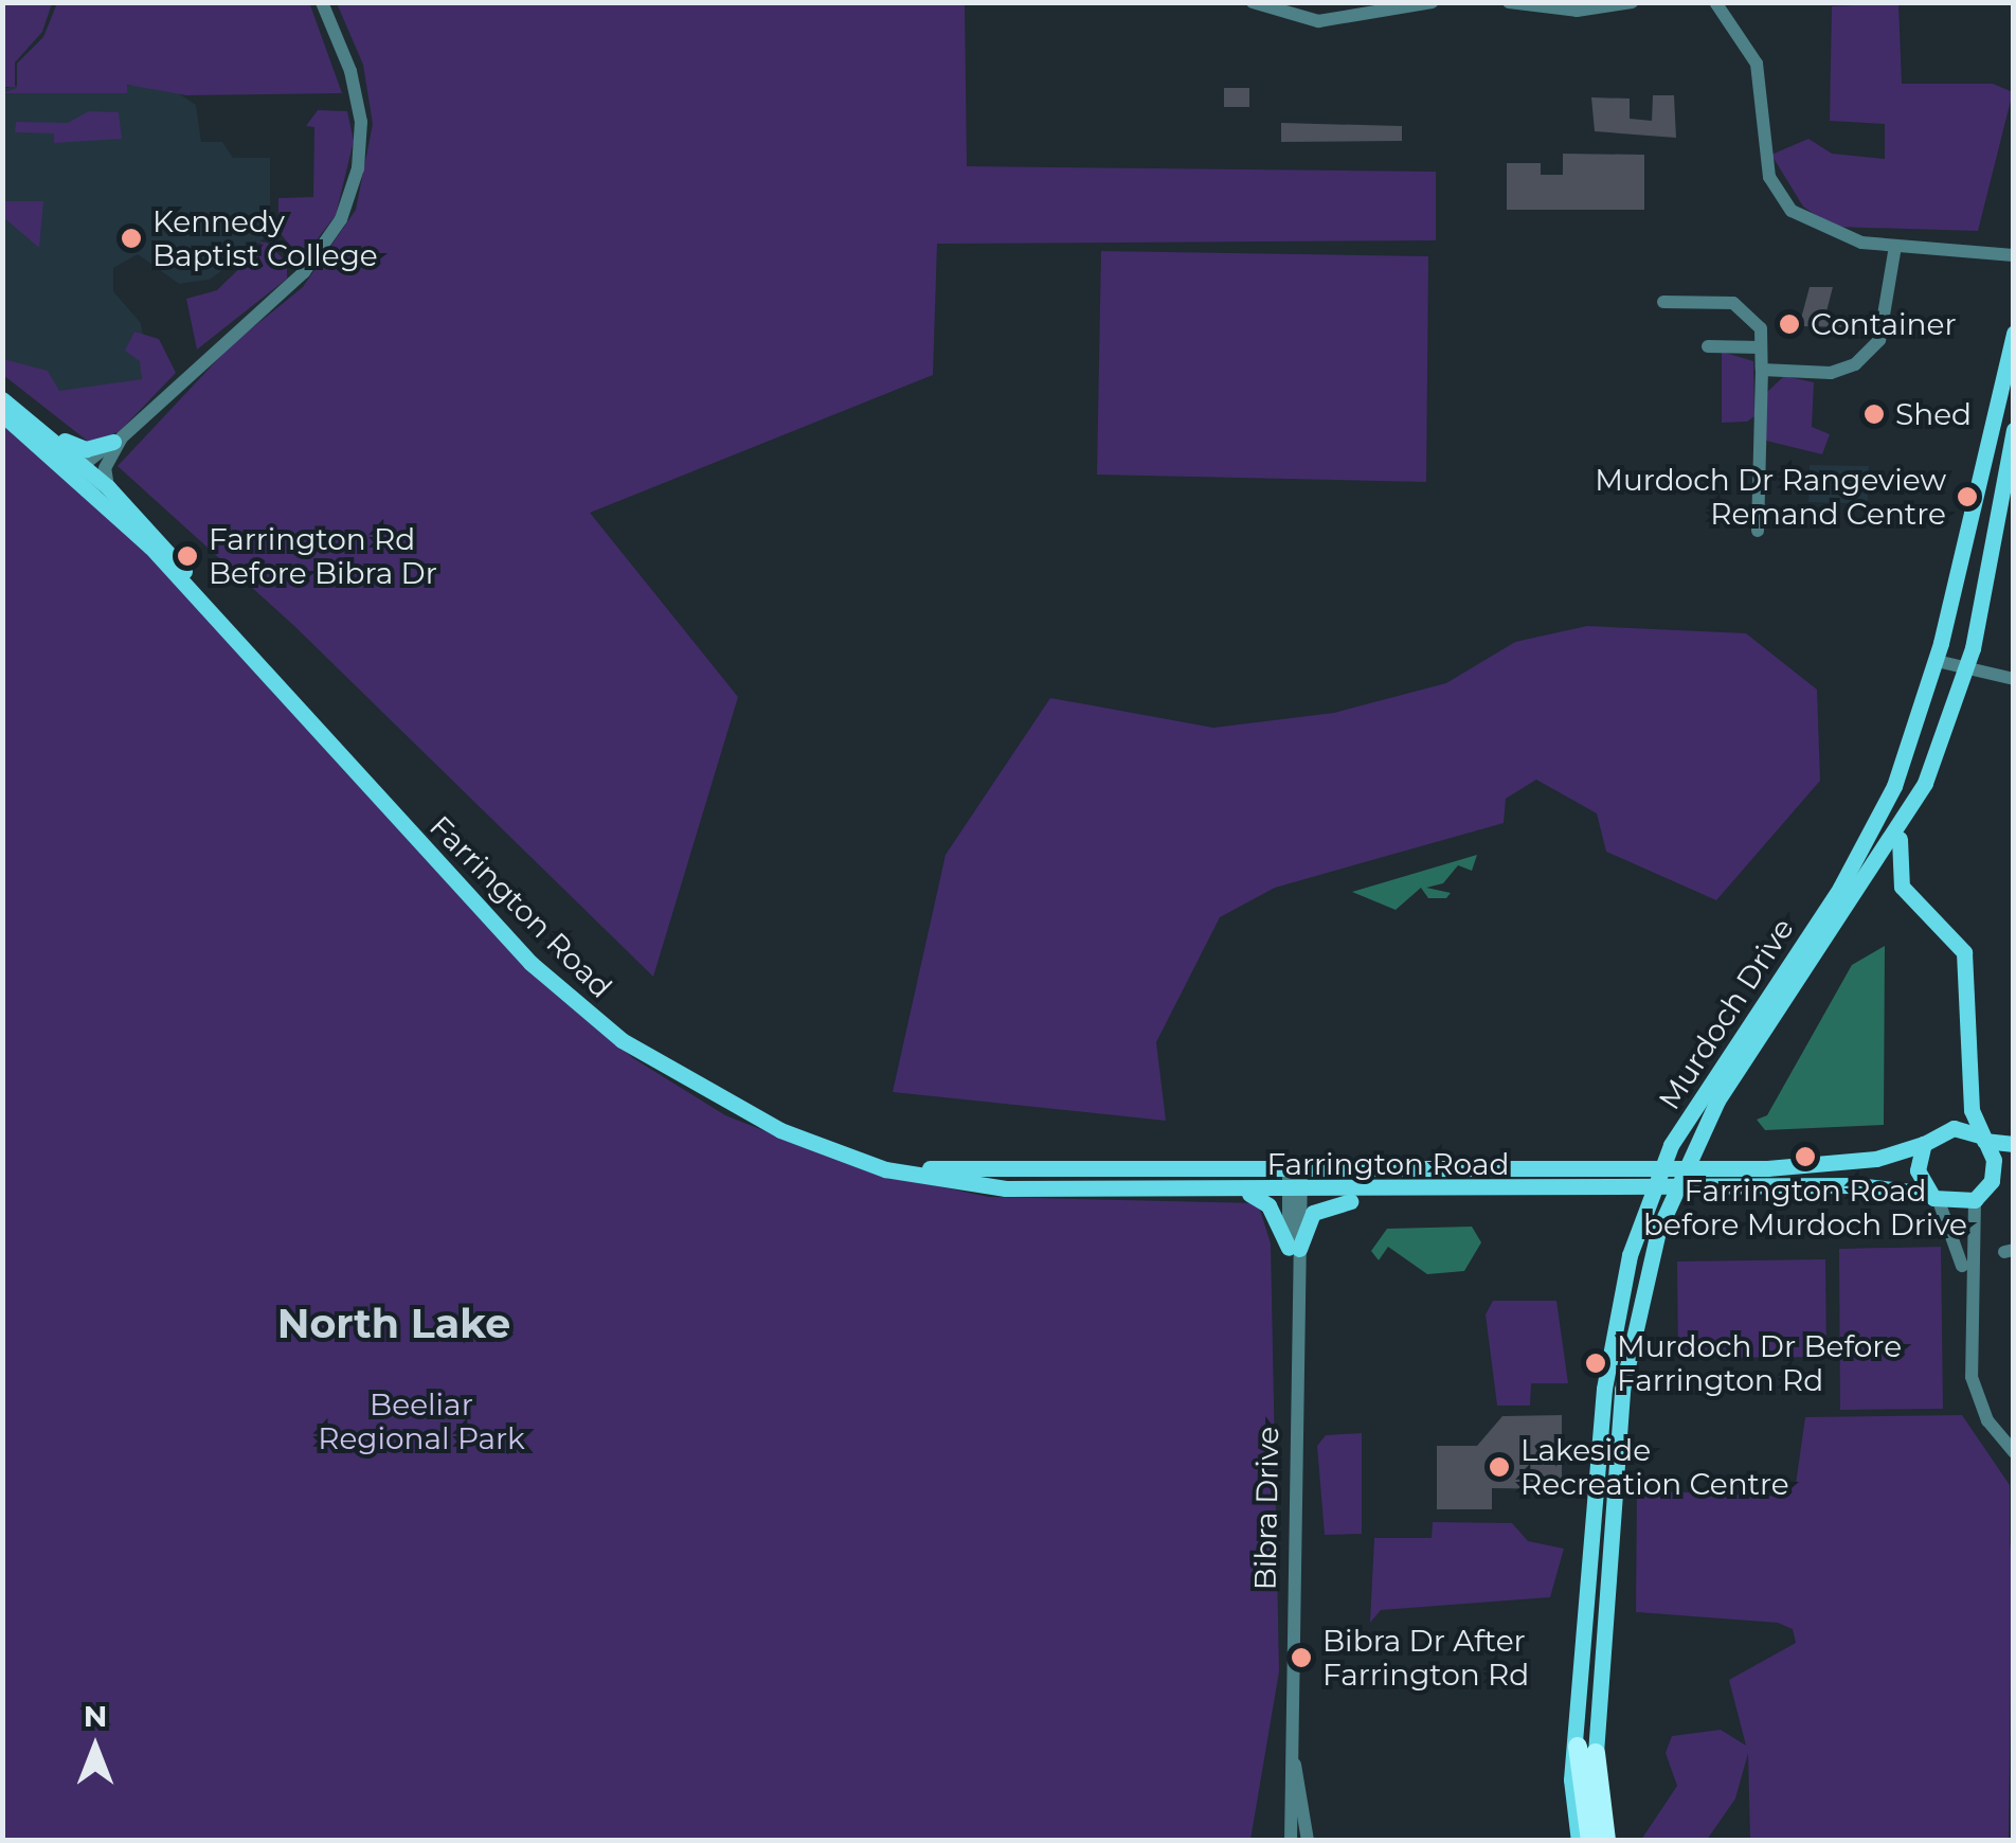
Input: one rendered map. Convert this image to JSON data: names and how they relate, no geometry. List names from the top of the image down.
{
  "streets": {
    "main road": ["Farrington Road", "Murdoch Drive"],
    "street": ["Bibra Drive"]
  },
  "crossings": [
    ["Farrington Road", "Bibra Drive"]
  ],
  "districts": ["North Lake"],
  "parks": ["Beeliar Regional Park"],
  "places": [
    "Kennedy Baptist College",
    "Container",
    "Shed",
    "Murdoch Dr Rangeview Remand Centre",
    "Farrington Rd Before Bibra Dr",
    "Farrington Road before Murdoch Drive",
    "Murdoch Dr Before Farrington Rd",
    "Lakeside Recreation Centre",
    "Bibra Dr After Farrington Rd"
  ],
  "north": "top"
}
